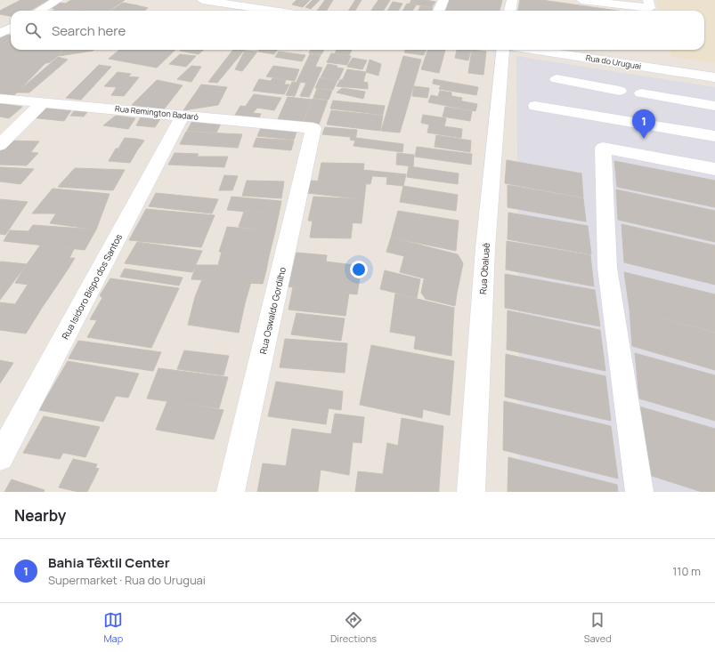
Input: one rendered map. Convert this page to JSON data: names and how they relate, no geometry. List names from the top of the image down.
{
  "streets": {
    "street": [
      "Rua do Uruguai",
      "Rua Remington Badaró",
      "Rua Obaluaê",
      "Rua Isidoro Bispo dos Santos",
      "Rua Oswaldo Gordilho"
    ]
  },
  "crossings": [
    ["Rua Remington Badaró", "Rua Isidoro Bispo dos Santos"],
    ["Rua Remington Badaró", "Rua Oswaldo Gordilho"]
  ],
  "page": {
    "search": "Search here",
    "pins": "1",
    "heading": "Nearby",
    "list": [
      {
        "mark": "1",
        "name": "Bahia Têxtil Center",
        "note": "Supermarket · Rua do Uruguai",
        "value": "110 m"
      }
    ],
    "nav": ["Map", "Directions", "Saved"]
  }
}
